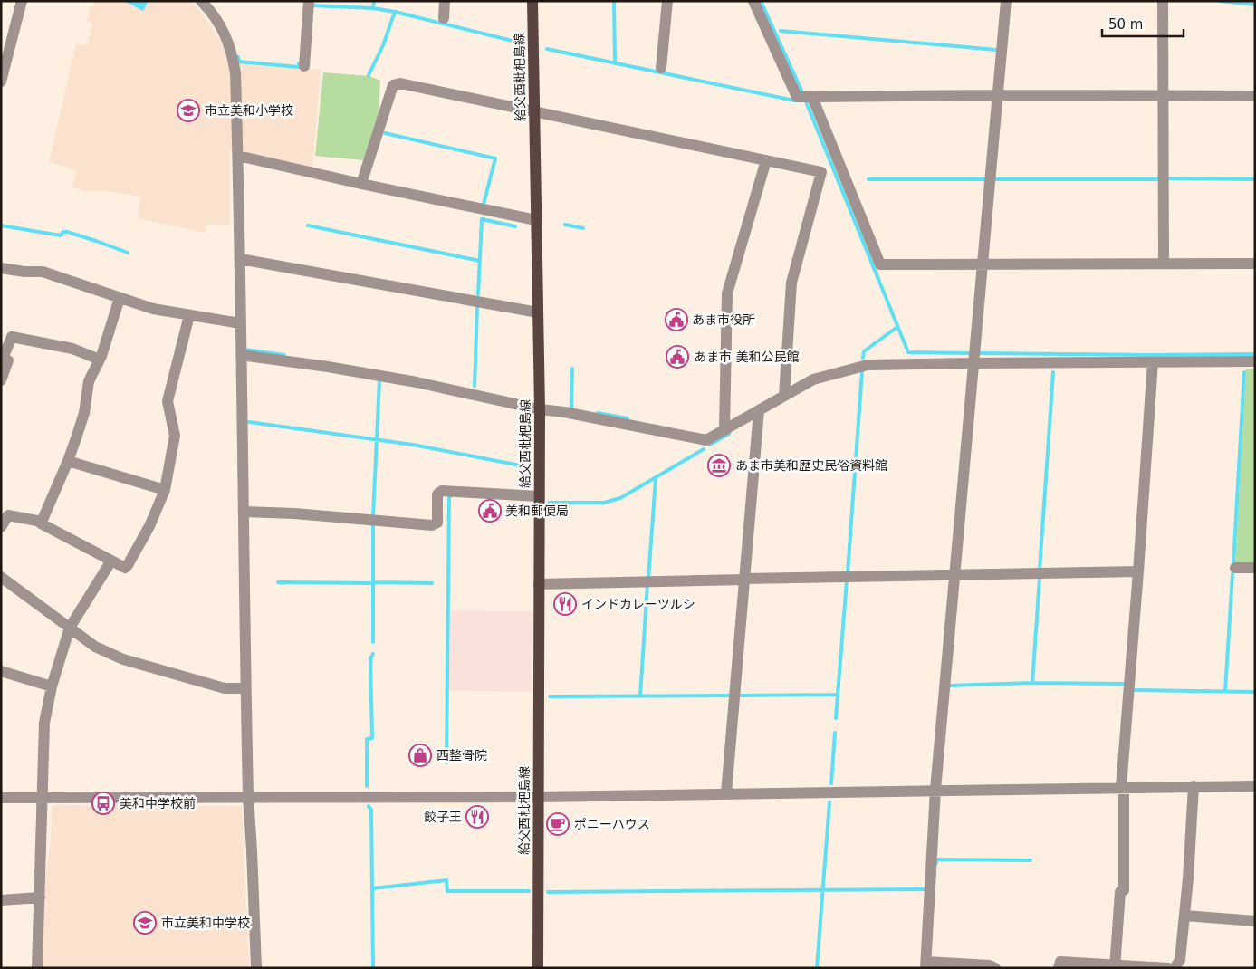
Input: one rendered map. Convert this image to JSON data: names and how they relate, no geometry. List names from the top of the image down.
{
  "streets": {
    "main road": ["給父西枇杷島線"]
  },
  "places": {
    "school or university": ["市立美和小学校", "市立美和中学校"],
    "public building": ["あま市役所", "あま市 美和公民館", "美和郵便局"],
    "museum": ["あま市美和歴史民俗資料館"],
    "restaurant": ["インドカレーツルシ", "餃子王"],
    "shop": ["西整骨院"],
    "bus stop": ["美和中学校前"],
    "cafe": ["ポニーハウス"]
  },
  "scale_bar": "50 m"
}
